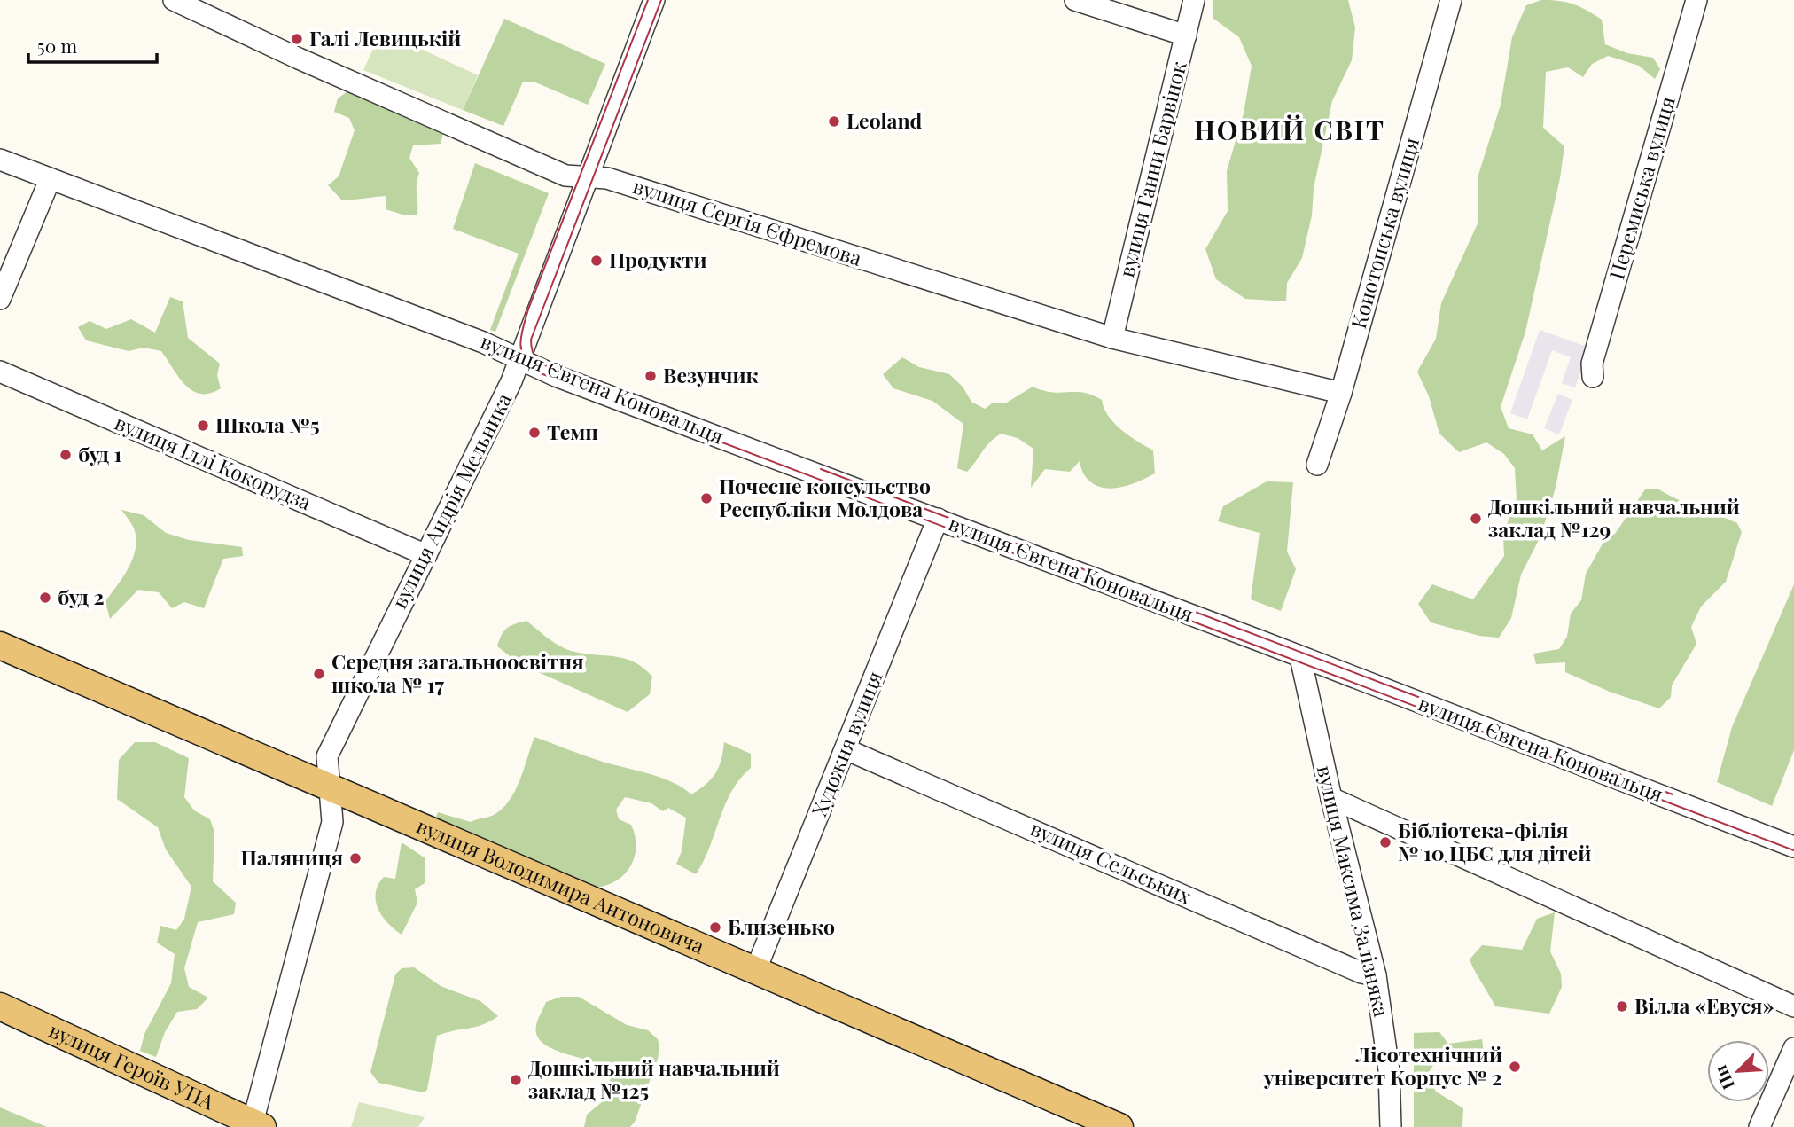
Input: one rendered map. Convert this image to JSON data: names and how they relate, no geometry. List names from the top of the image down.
{
  "streets": {
    "main road": ["вулиця Володимира Антоновича", "вулиця Героїв УПА"],
    "street": [
      "вулиця Ганни Барвінок",
      "Перемиська вулиця",
      "вулиця Сергія Єфремова",
      "Конотопська вулиця",
      "вулиця Євгена Коновальця",
      "вулиця Іллі Кокорудза",
      "вулиця Андрія Мельника",
      "Художня вулиця",
      "вулиця Сельських",
      "вулиця Максима Залізняка"
    ]
  },
  "crossings": [
    ["вулиця Ганни Барвінок", "вулиця Сергія Єфремова"],
    ["вулиця Сергія Єфремова", "Конотопська вулиця"],
    ["вулиця Сергія Єфремова", "вулиця Андрія Мельника"],
    ["вулиця Євгена Коновальця", "вулиця Андрія Мельника"],
    ["вулиця Євгена Коновальця", "Художня вулиця"],
    ["вулиця Євгена Коновальця", "вулиця Максима Залізняка"],
    ["вулиця Іллі Кокорудза", "вулиця Андрія Мельника"],
    ["вулиця Андрія Мельника", "вулиця Володимира Антоновича"],
    ["вулиця Андрія Мельника", "вулиця Героїв УПА"],
    ["Художня вулиця", "вулиця Сельських"],
    ["Художня вулиця", "вулиця Володимира Антоновича"],
    ["вулиця Сельських", "вулиця Максима Залізняка"]
  ],
  "districts": ["НОВИЙ СВІТ"],
  "places": [
    "Галі Левицькій",
    "Leoland",
    "Продукти",
    "Везунчик",
    "Школа №5",
    "Темп",
    "буд 1",
    "Почесне консульство Республіки Молдова",
    "Дошкільний навчальний заклад №129",
    "буд 2",
    "Середня загальноосвітня школа № 17",
    "Бібліотека-філія № 10 ЦБС для дітей",
    "Паляниця",
    "Близенько",
    "Вілла «Евуся»",
    "Лісотехнічний університет Корпус № 2",
    "Дошкільний навчальний заклад №125"
  ],
  "scale_bar": "50 m",
  "north": "bottom left"
}
